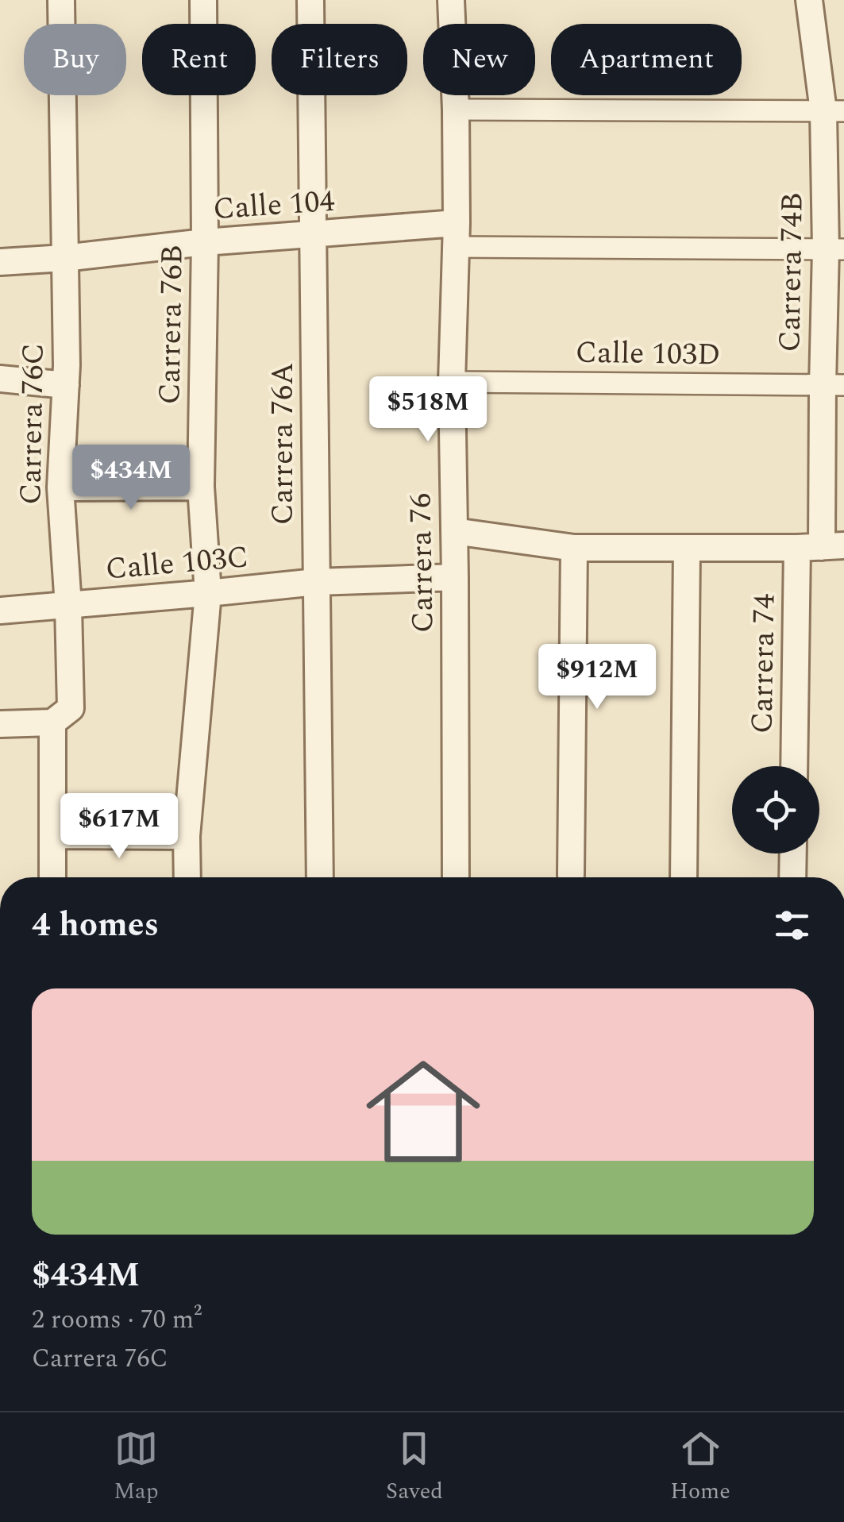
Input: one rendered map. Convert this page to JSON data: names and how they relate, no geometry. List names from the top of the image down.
{
  "streets": {
    "street": [
      "Calle 104",
      "Carrera 74B",
      "Carrera 76B",
      "Calle 103D",
      "Carrera 76C",
      "Carrera 76A",
      "Carrera 76",
      "Calle 103C",
      "Carrera 74"
    ]
  },
  "crossings": [
    ["Calle 104", "Carrera 74B"],
    ["Calle 104", "Carrera 76B"],
    ["Calle 104", "Carrera 76C"],
    ["Calle 104", "Carrera 76A"],
    ["Calle 104", "Carrera 76"],
    ["Carrera 74B", "Calle 103D"],
    ["Carrera 74B", "Carrera 74"],
    ["Carrera 76B", "Calle 103C"],
    ["Calle 103D", "Carrera 76"],
    ["Carrera 76C", "Calle 103C"],
    ["Carrera 76A", "Calle 103C"],
    ["Carrera 76", "Calle 103C"]
  ],
  "page": {
    "chip": [
      "Buy",
      "Rent",
      "Filters",
      "New",
      "Apartment"
    ],
    "price": [
      "$518M",
      "$434M",
      "$912M",
      "$617M"
    ],
    "heading": "4 homes",
    "list": [
      {
        "name": "$434M",
        "note": "2 rooms · 70 m² · Carrera 76C"
      }
    ],
    "tabs": ["Map", "Saved", "Home"]
  }
}
